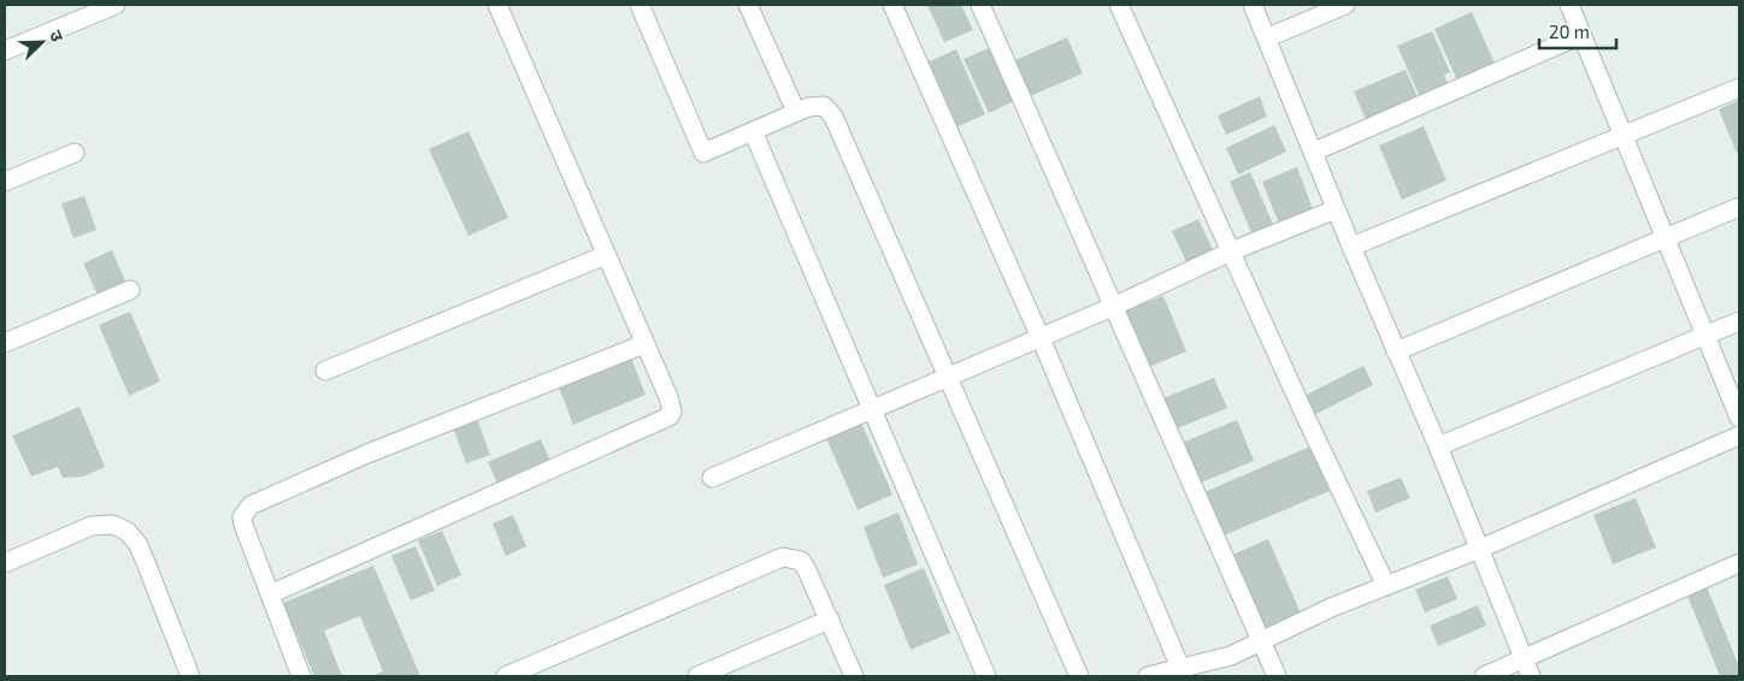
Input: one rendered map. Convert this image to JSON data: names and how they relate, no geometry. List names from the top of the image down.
{
  "scale_bar": "20 m",
  "north": "top right"
}
